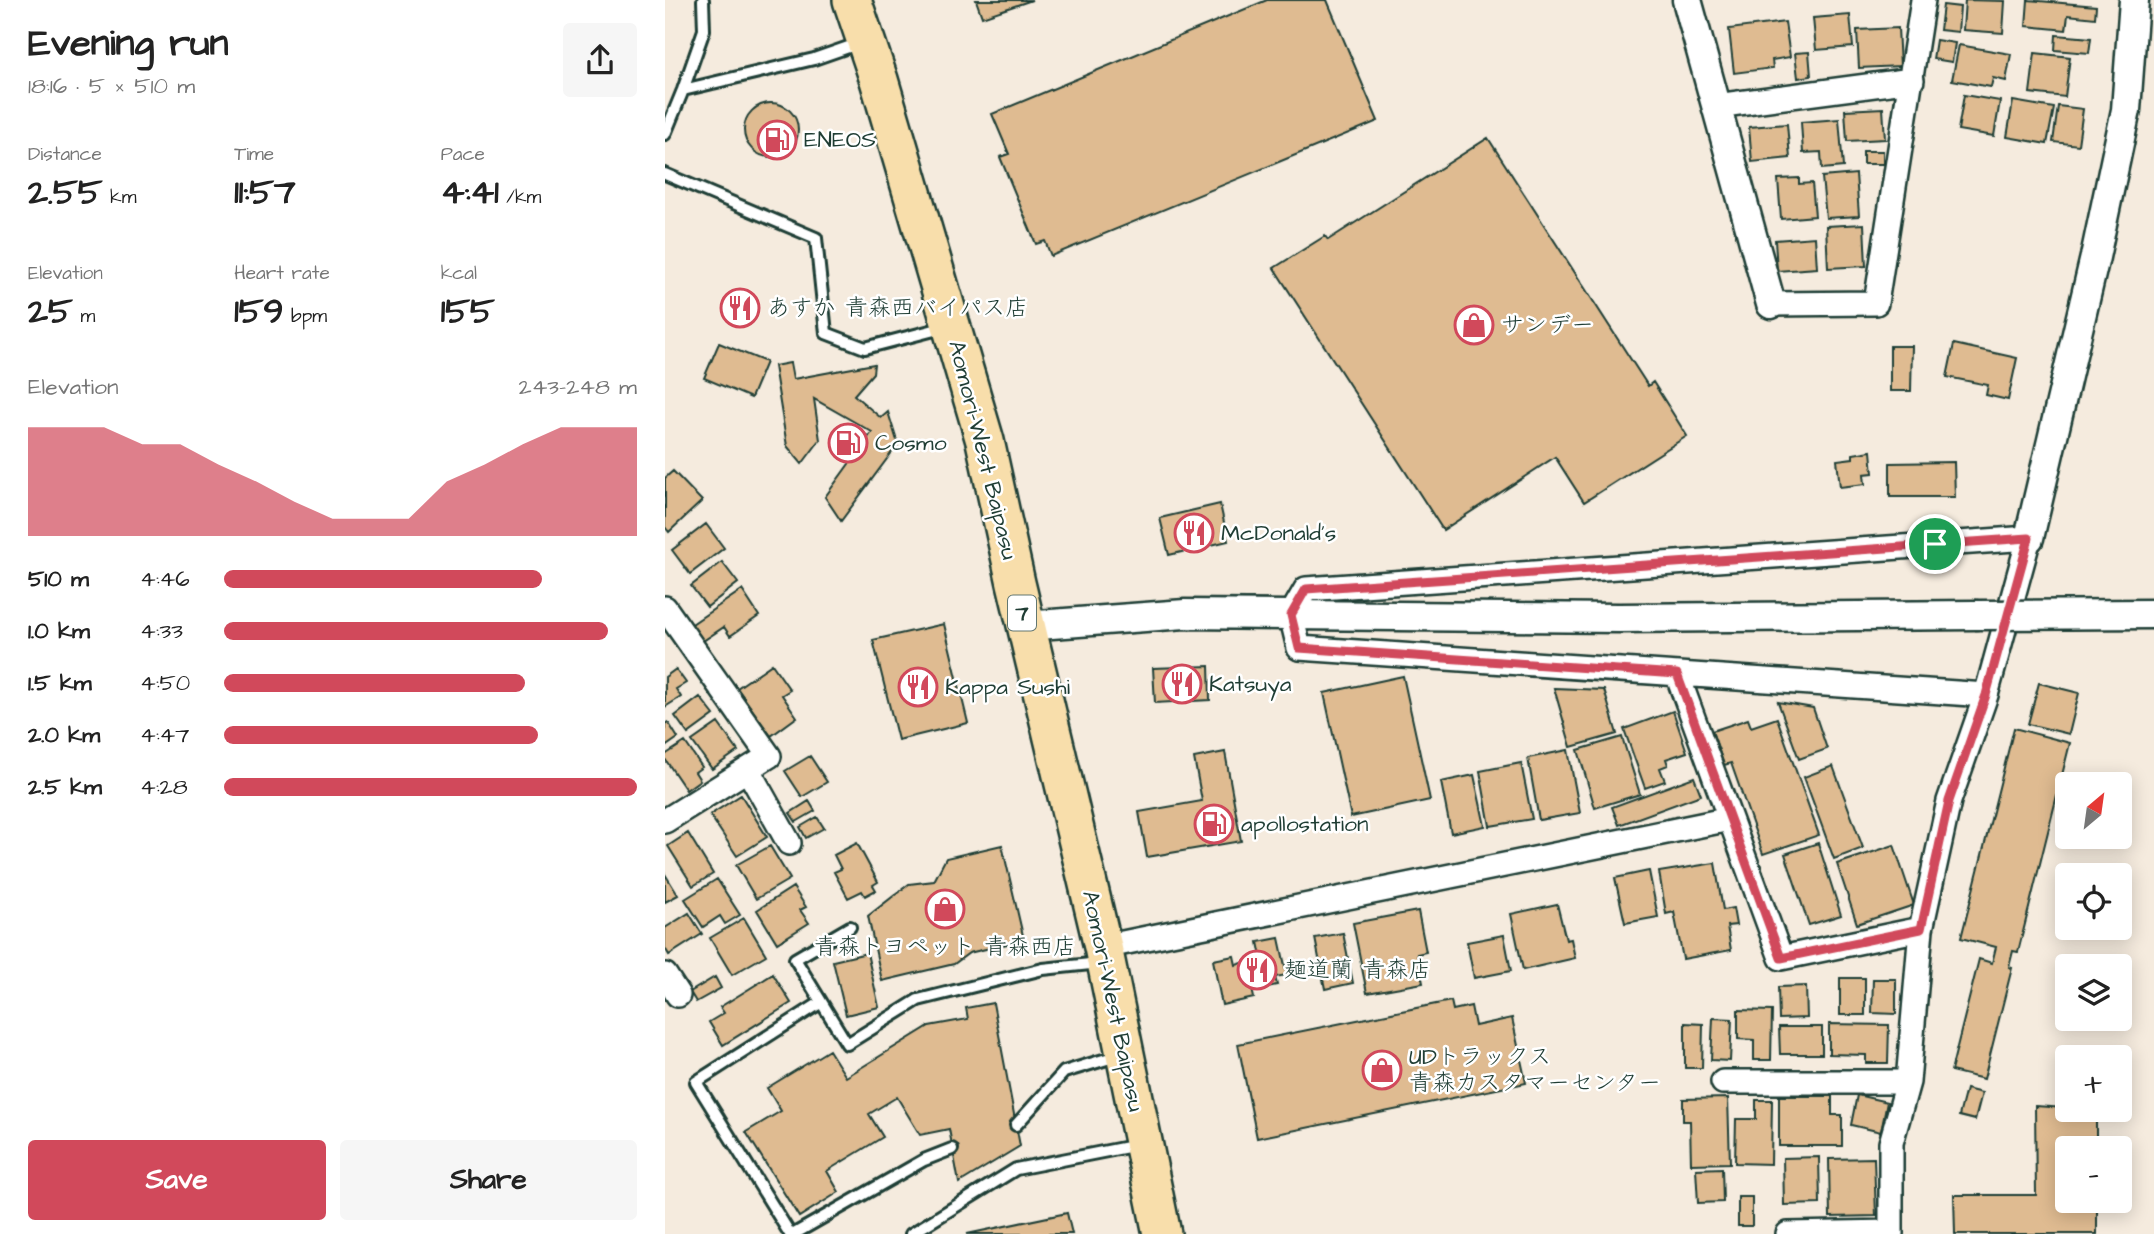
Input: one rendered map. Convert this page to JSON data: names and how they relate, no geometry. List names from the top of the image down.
{
  "streets": {
    "highway": ["Aomori-West Baipasu", "7"]
  },
  "places": {
    "fuel station": ["ENEOS", "Cosmo", "apollostation"],
    "restaurant": [
      "あすか 青森西バイパス店",
      "McDonald's",
      "Katsuya",
      "Kappa Sushi",
      "麺道蘭 青森店"
    ],
    "shop": ["サンデー", "青森トヨペット 青森西店", "UDトラックス 青森カスタマーセンター"]
  },
  "north": "top right",
  "page": {
    "heading": ["Evening run", "18:16 · 5 × 510 m"],
    "stats": [
      ["Distance", "2.55 km"],
      ["Time", "11:57"],
      ["Pace", "4:41 /km"],
      ["Elevation", "25 m"],
      ["Heart rate", "159 bpm"],
      ["kcal", "155"]
    ],
    "chart": ["Elevation", "243–248 m"],
    "list": [
      {
        "name": "510 m",
        "note": "4:46"
      },
      {
        "name": "1.0 km",
        "note": "4:33"
      },
      {
        "name": "1.5 km",
        "note": "4:50"
      },
      {
        "name": "2.0 km",
        "note": "4:47"
      },
      {
        "name": "2.5 km",
        "note": "4:28"
      }
    ],
    "map_buttons": ["+", "−"],
    "buttons": ["Save", "Share"]
  }
}
